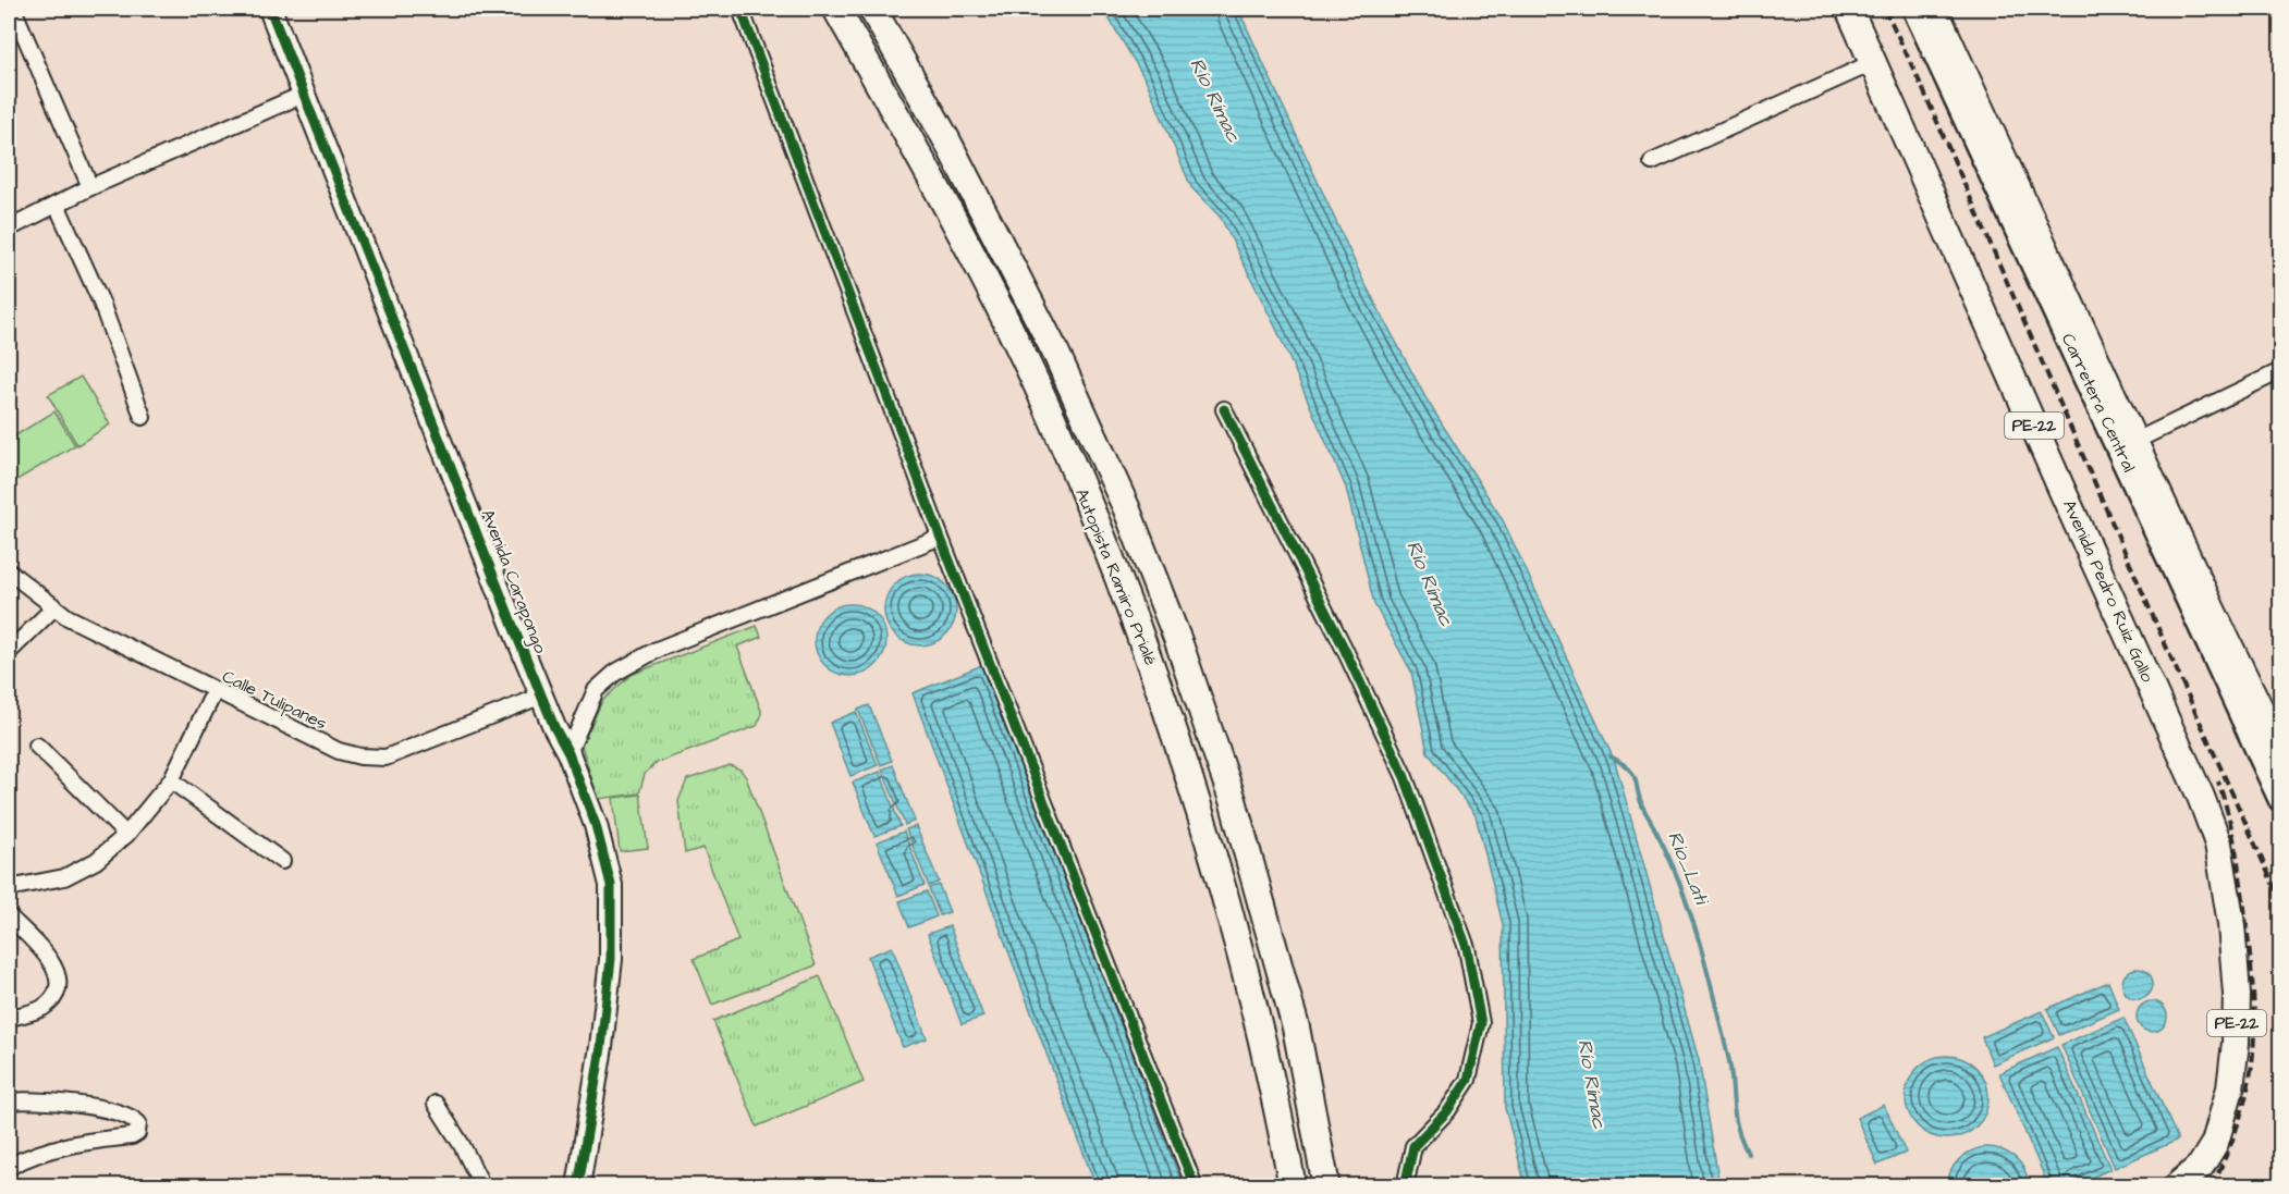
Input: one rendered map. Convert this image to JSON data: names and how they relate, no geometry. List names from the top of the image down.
{
  "streets": {
    "highway": [
      "Carretera Central",
      "PE-22",
      "Autopista Ramiro Prialé",
      "Avenida Pedro Ruiz Gallo"
    ],
    "street": ["Avenida Carapongo", "Calle Tulipanes"]
  },
  "crossings": [
    ["Avenida Carapongo", "Calle Tulipanes"]
  ],
  "water": ["Río Rímac", "Rio_Lati"]
}
